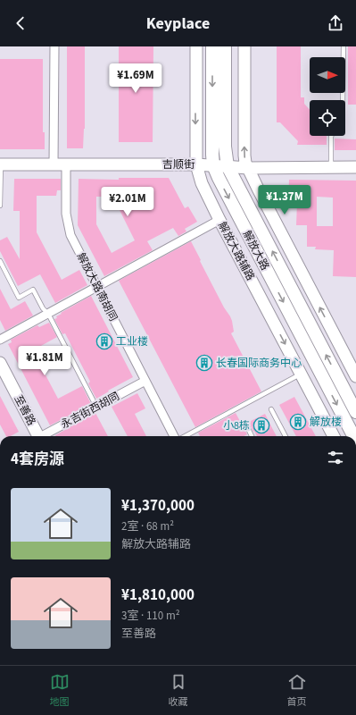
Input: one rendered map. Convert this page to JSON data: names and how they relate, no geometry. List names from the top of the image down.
{
  "streets": {
    "main road": ["解放大路"],
    "street": [
      "吉顺街",
      "解放大路辅路",
      "解放大路南胡同",
      "至善路",
      "永吉街西胡同"
    ]
  },
  "crossings": [
    ["吉顺街", "解放大路"],
    ["吉顺街", "解放大路辅路"],
    ["吉顺街", "解放大路南胡同"],
    ["解放大路南胡同", "永吉街西胡同"]
  ],
  "places": {
    "building": [
      "工业楼",
      "长春国际商务中心",
      "解放楼",
      "小8栋"
    ]
  },
  "north": "right",
  "page": {
    "header": "Keyplace",
    "price": [
      "¥1.69M",
      "¥1.37M",
      "¥2.01M",
      "¥1.81M"
    ],
    "heading": "4套房源",
    "list": [
      {
        "name": "¥1,370,000",
        "note": "2室 · 68 m² · 解放大路辅路"
      },
      {
        "name": "¥1,810,000",
        "note": "3室 · 110 m² · 至善路"
      }
    ],
    "tabs": ["地图", "收藏", "首页"]
  }
}
